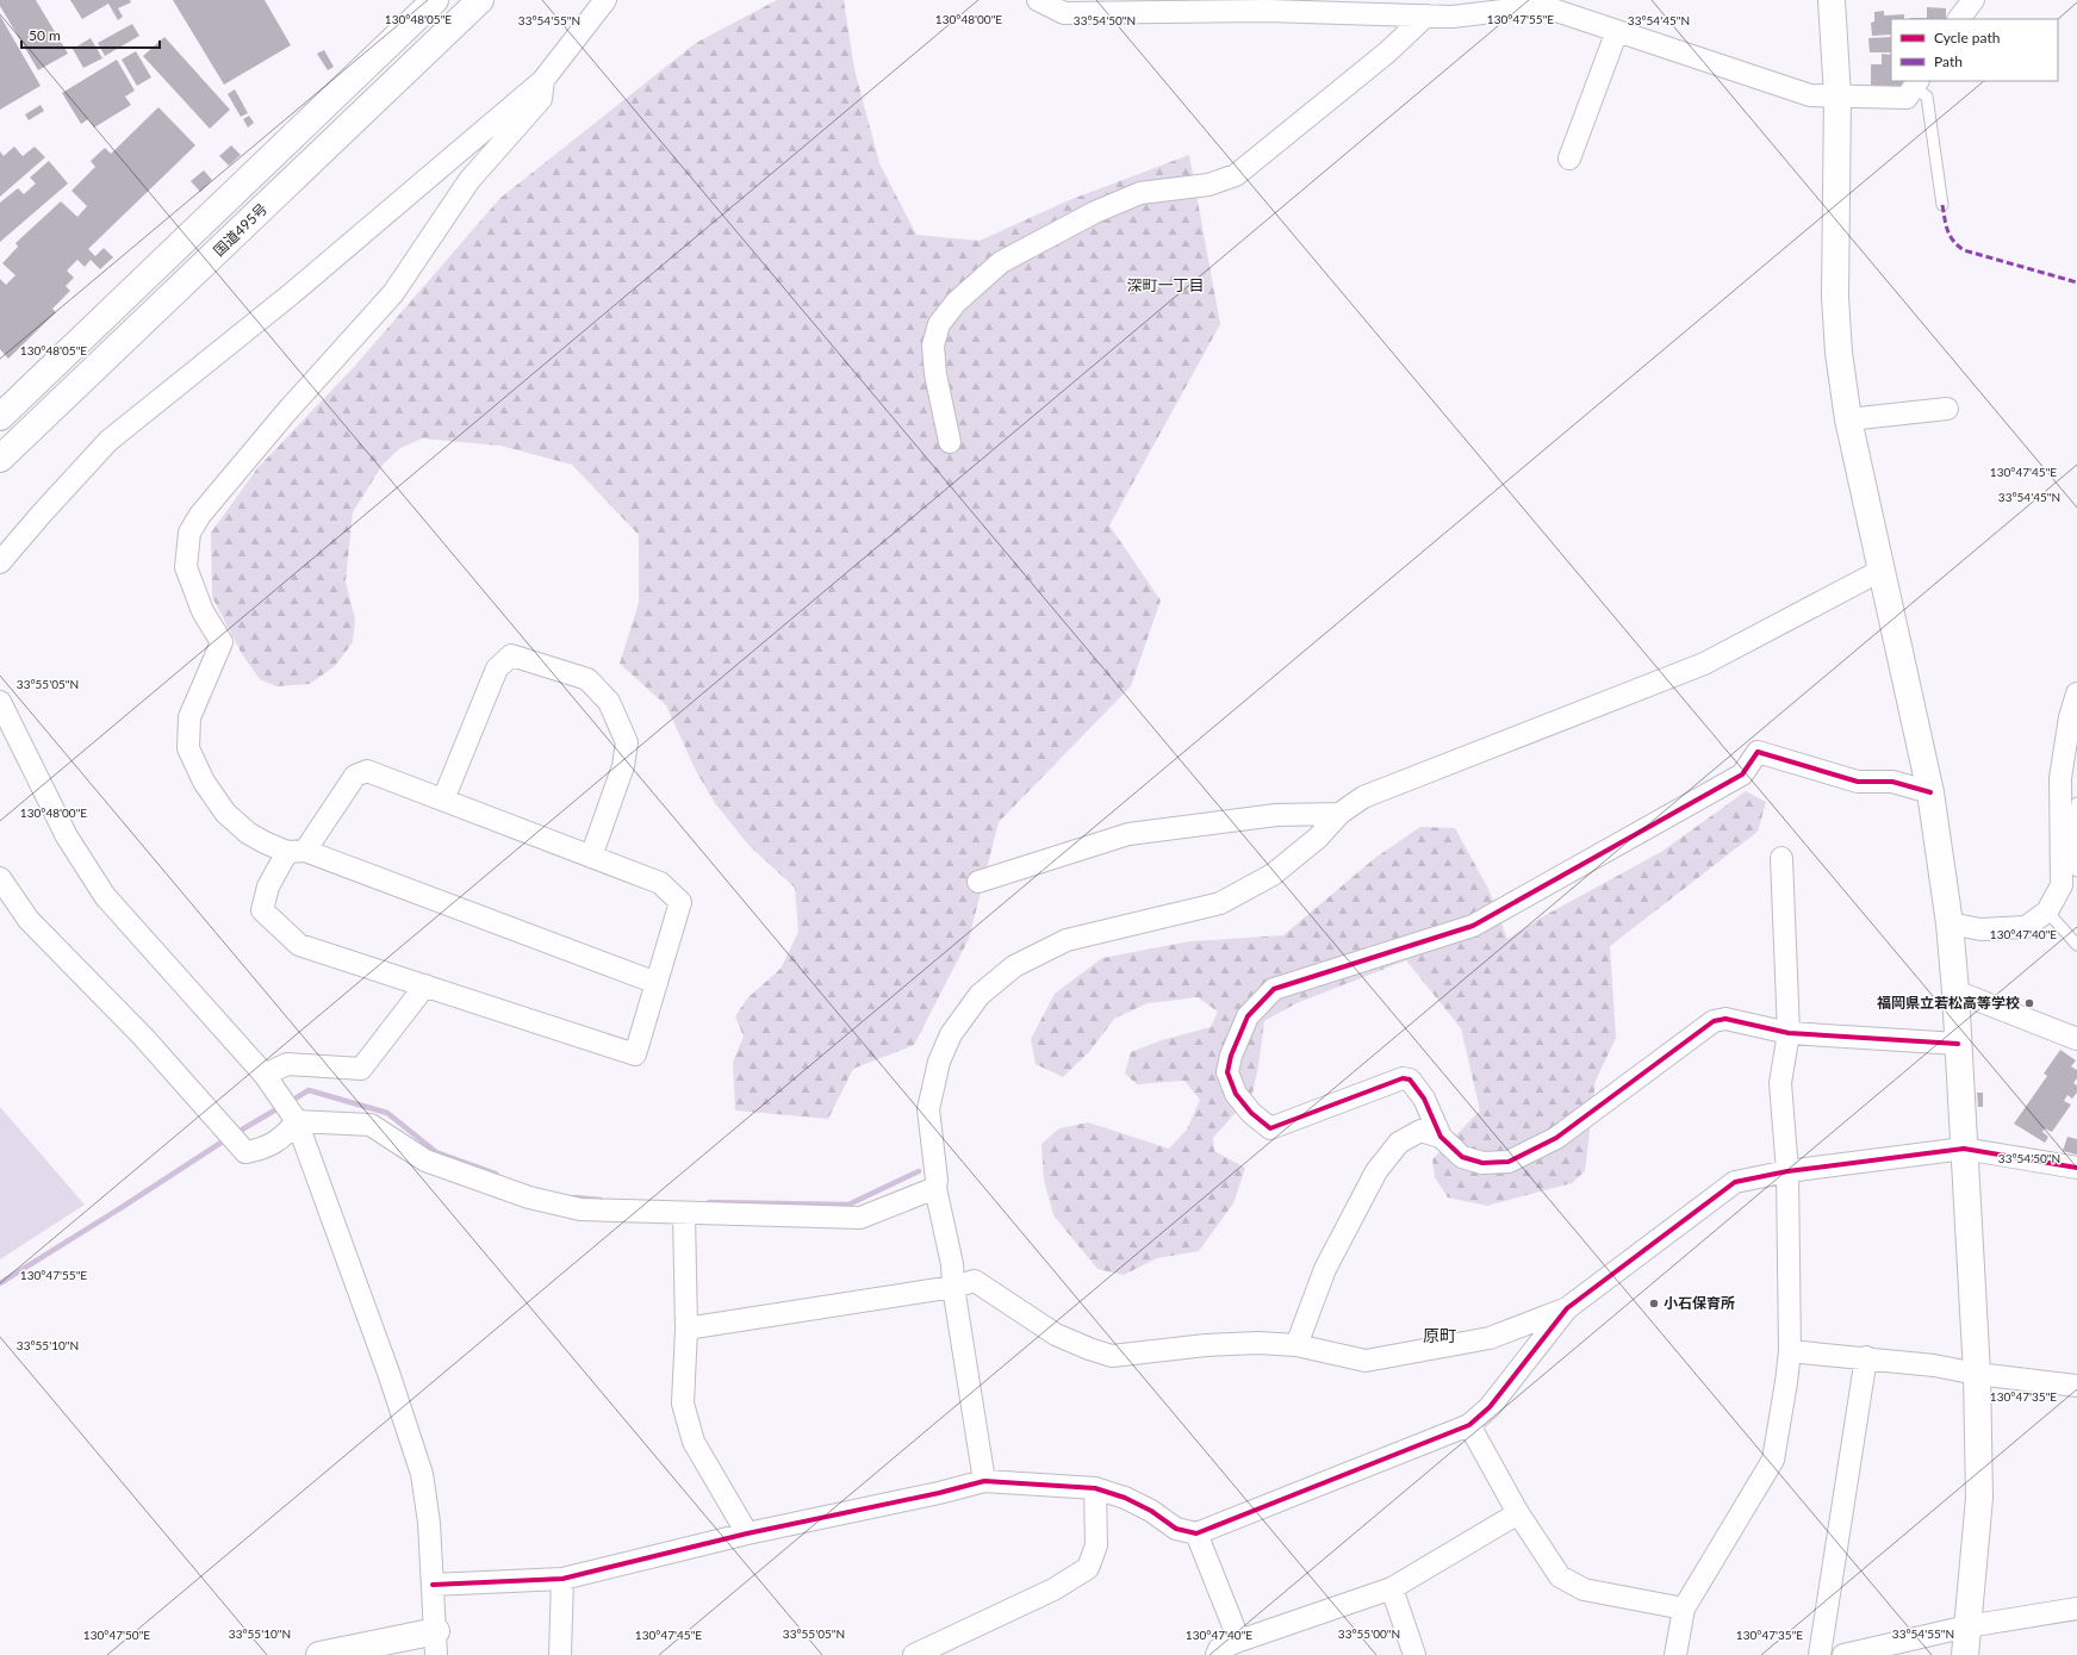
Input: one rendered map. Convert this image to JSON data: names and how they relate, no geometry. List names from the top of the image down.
{
  "streets": {
    "main road": ["国道495号"]
  },
  "districts": ["深町一丁目", "原町"],
  "places": ["福岡県立若松高等学校", "小石保育所"],
  "legend": ["Cycle path", "Path"],
  "scale_bar": "50 m",
  "coordinates": [
    "130°48'05\"E",
    "130°48'00\"E",
    "130°47'55\"E",
    "33°54'55\"N",
    "33°54'50\"N",
    "33°54'45\"N",
    "130°47'45\"E",
    "33°55'05\"N",
    "130°47'40\"E",
    "33°55'10\"N",
    "130°47'35\"E",
    "33°55'00\"N",
    "130°47'50\"E"
  ]
}
